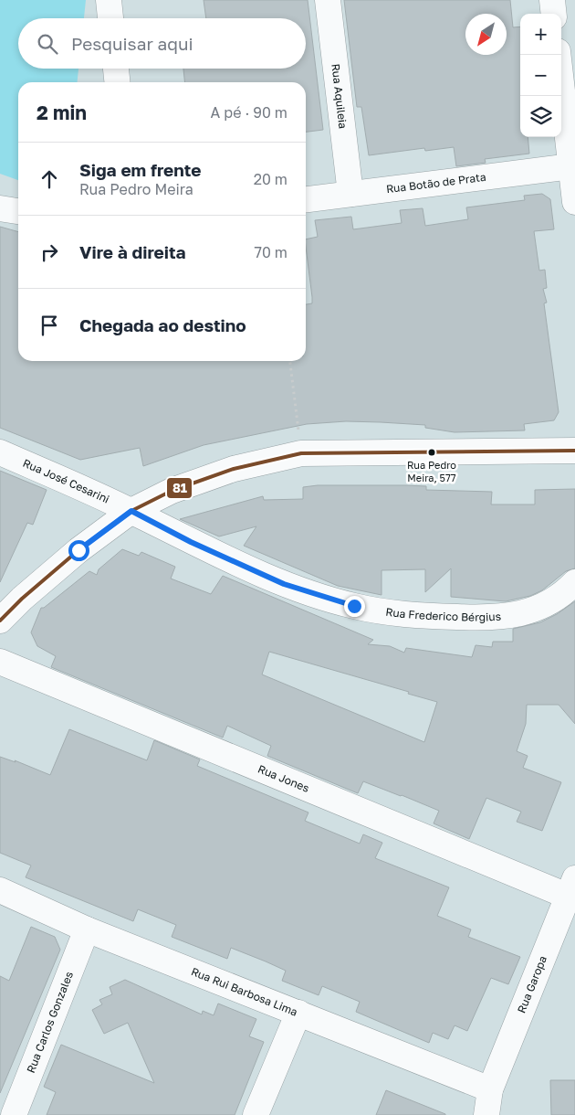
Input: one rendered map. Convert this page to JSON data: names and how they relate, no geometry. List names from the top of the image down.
{
  "streets": {
    "street": [
      "Rua Aquileia",
      "Rua Botão de Prata",
      "Rua José Cesarini",
      "Rua Frederico Bérgius",
      "Rua Jones",
      "Rua Garopa",
      "Rua Rui Barbosa Lima",
      "Rua Carlos Gonzales"
    ]
  },
  "crossings": [
    ["Rua Aquileia", "Rua Botão de Prata"],
    ["Rua José Cesarini", "Rua Frederico Bérgius"],
    ["Rua Jones", "Rua Garopa"],
    ["Rua Garopa", "Rua Rui Barbosa Lima"],
    ["Rua Rui Barbosa Lima", "Rua Carlos Gonzales"]
  ],
  "places": ["Rua Pedro Meira, 577"],
  "lines": ["transit line 81"],
  "north": "bottom left",
  "page": {
    "map_buttons": ["+", "−"],
    "search": "Pesquisar aqui",
    "heading": ["2 min", "A pé · 90 m"],
    "list": [
      ["Siga em frente", "Rua Pedro Meira", "20 m"],
      ["Vire à direita", "70 m"],
      "Chegada ao destino"
    ]
  }
}
